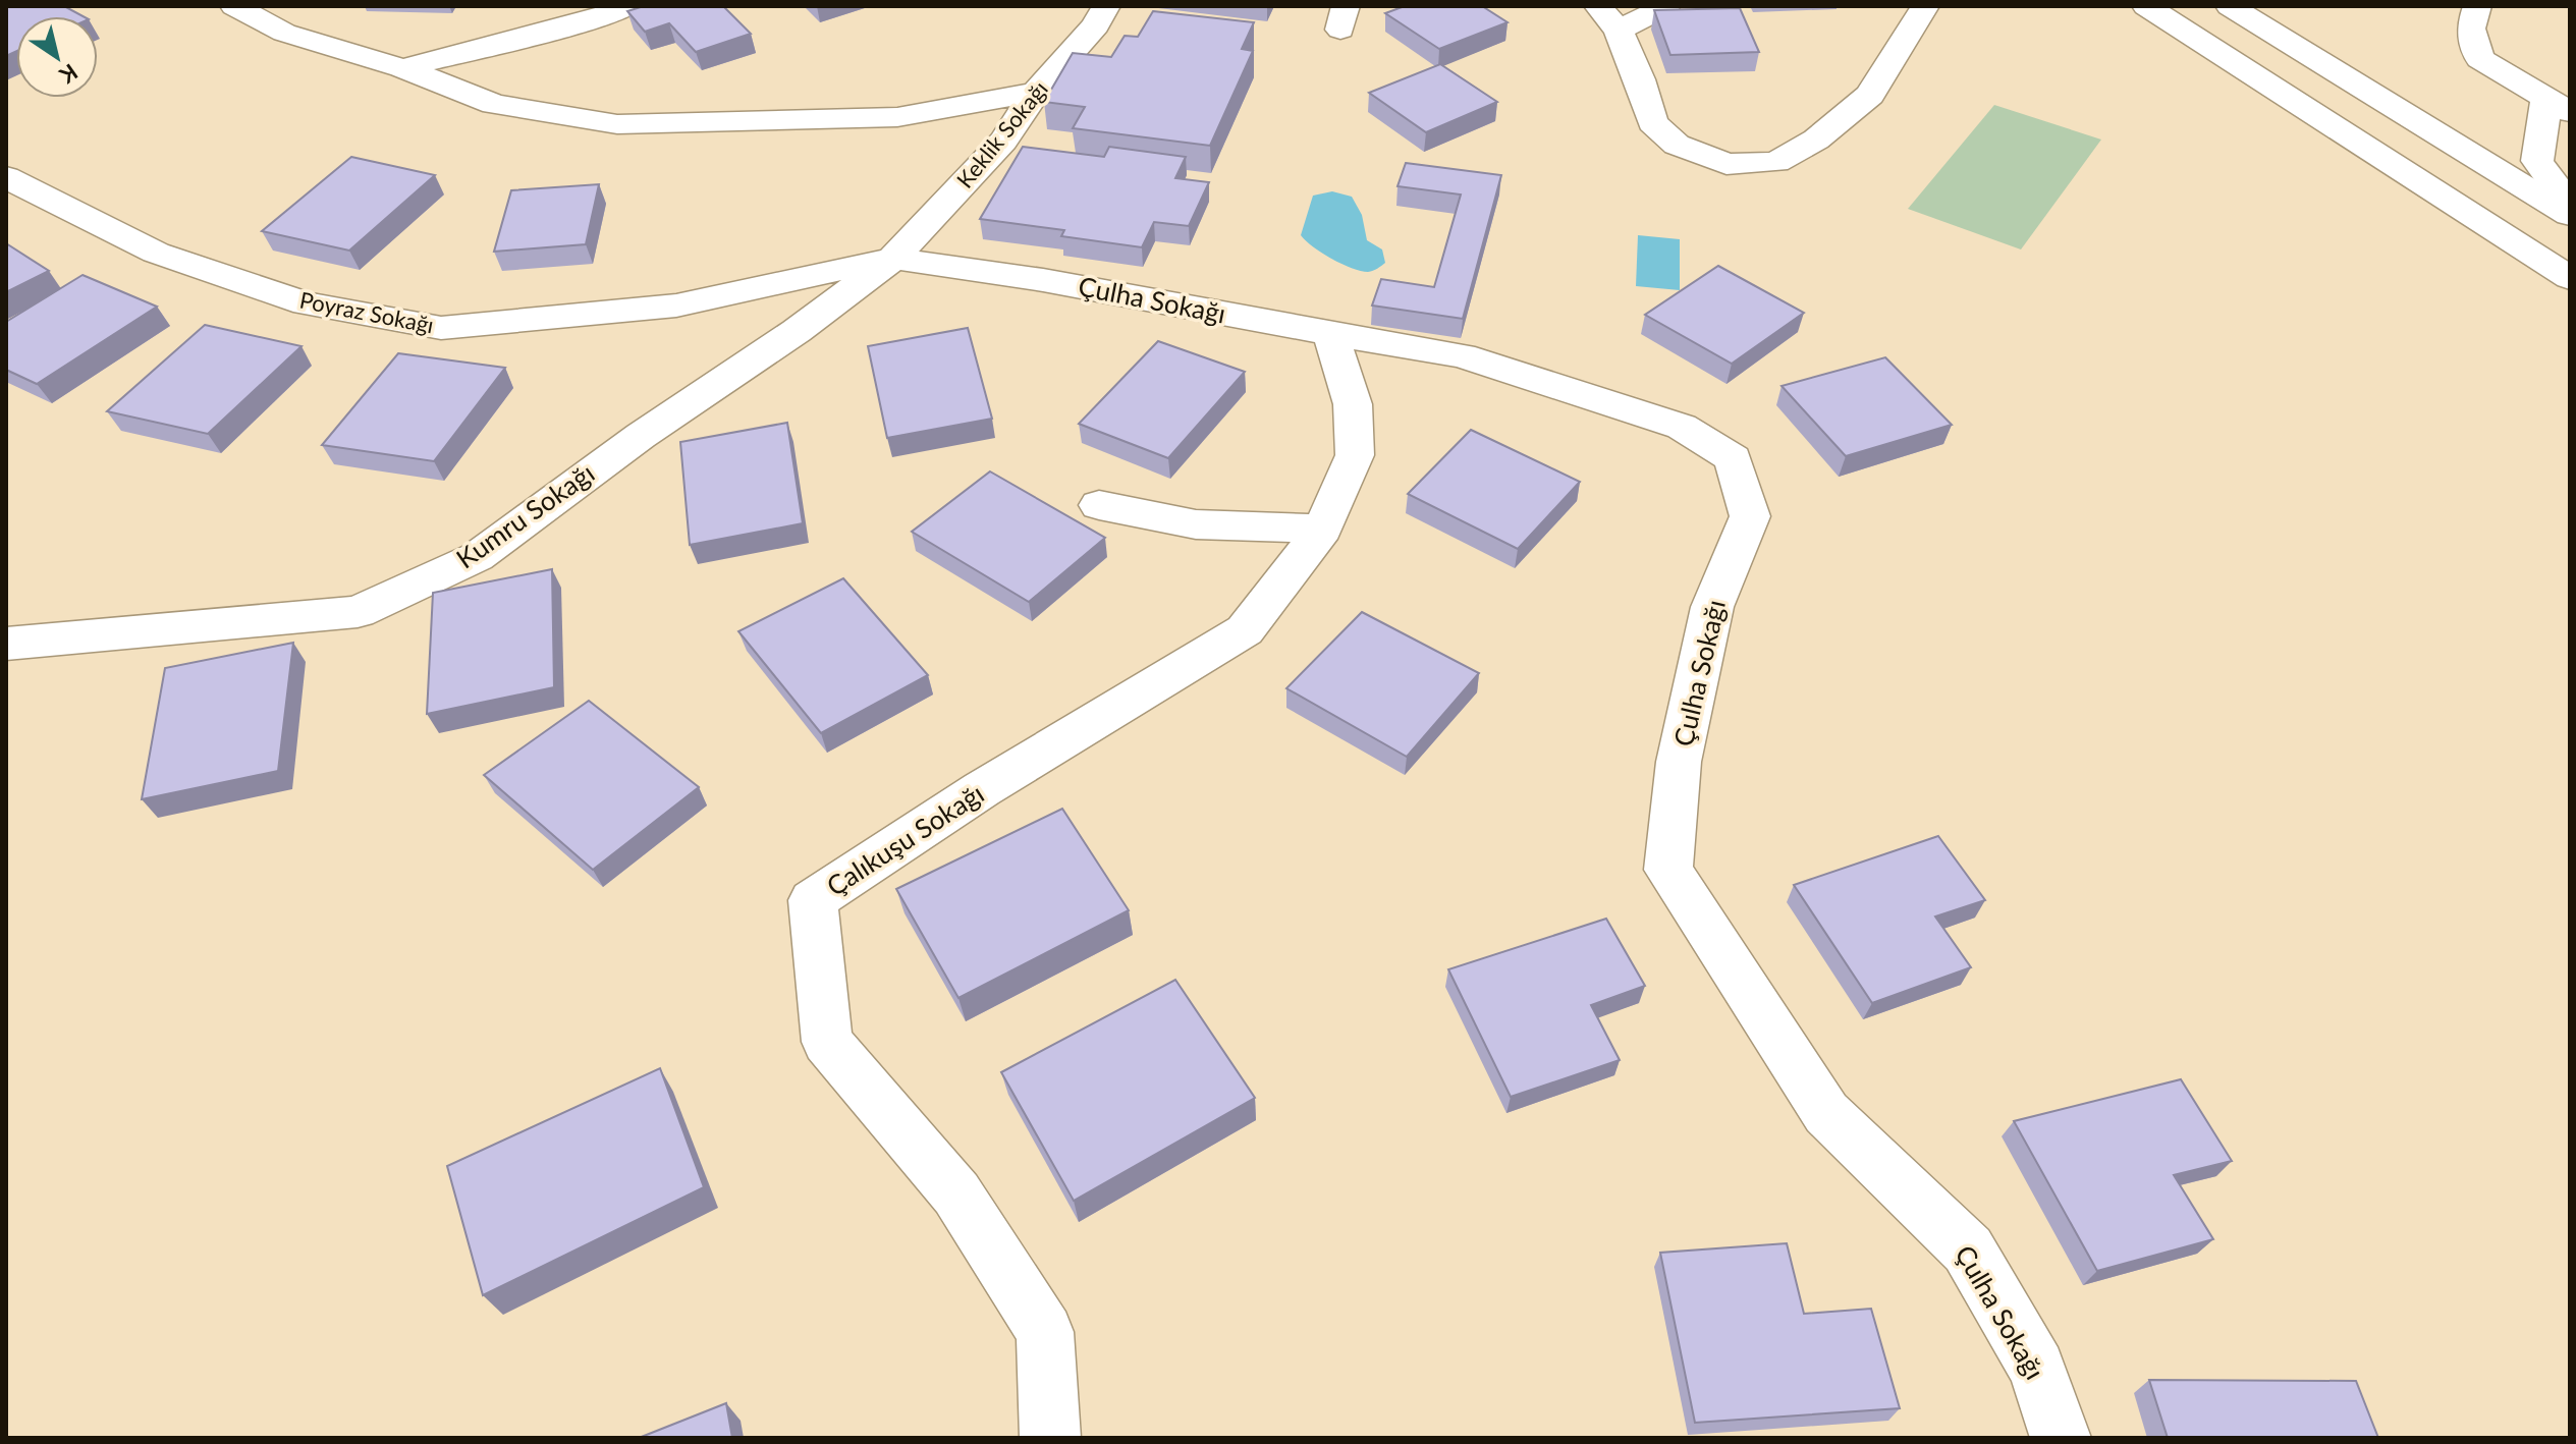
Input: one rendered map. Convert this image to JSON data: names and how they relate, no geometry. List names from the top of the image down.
{
  "streets": {
    "main road": [
      "Keklik Sokağı",
      "Çulha Sokağı",
      "Poyraz Sokağı",
      "Kumru Sokağı",
      "Çalıkuşu Sokağı"
    ]
  },
  "crossings": [
    ["Keklik Sokağı", "Çulha Sokağı"],
    ["Keklik Sokağı", "Poyraz Sokağı"],
    ["Keklik Sokağı", "Kumru Sokağı"],
    ["Çulha Sokağı", "Poyraz Sokağı"],
    ["Çulha Sokağı", "Kumru Sokağı"],
    ["Çulha Sokağı", "Çalıkuşu Sokağı"],
    ["Poyraz Sokağı", "Kumru Sokağı"]
  ],
  "north": "bottom right"
}
